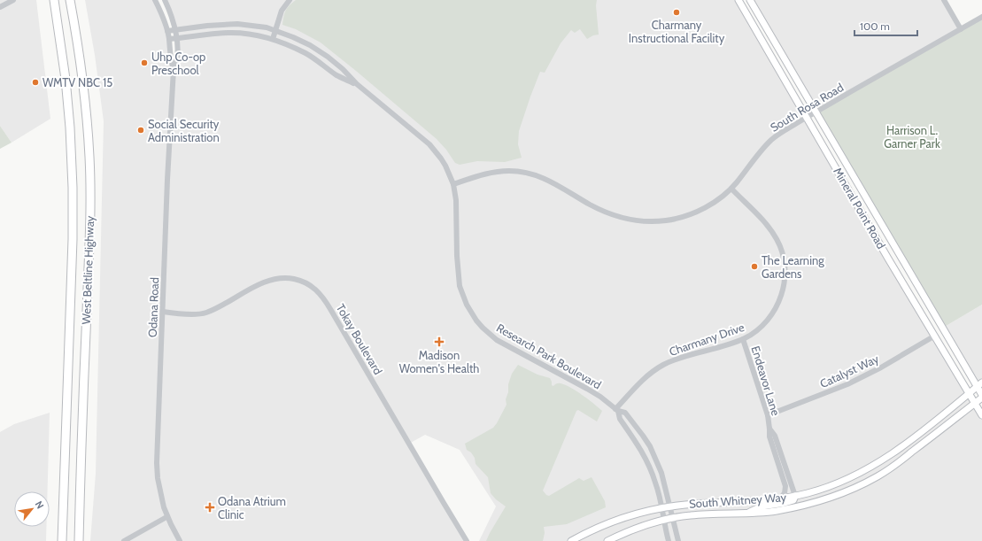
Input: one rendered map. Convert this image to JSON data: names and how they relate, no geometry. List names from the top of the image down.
{
  "streets": {
    "highway": ["West Beltline Highway"],
    "main road": ["Mineral Point Road", "South Whitney Way"],
    "street": [
      "South Rosa Road",
      "Odana Road",
      "Tokay Boulevard",
      "Charmany Drive",
      "Research Park Boulevard",
      "Catalyst Way",
      "Endeavor Lane"
    ]
  },
  "crossings": [
    ["South Rosa Road", "Mineral Point Road"],
    ["South Rosa Road", "Charmany Drive"],
    ["South Rosa Road", "Research Park Boulevard"],
    ["Mineral Point Road", "Catalyst Way"],
    ["Mineral Point Road", "South Whitney Way"],
    ["Odana Road", "Tokay Boulevard"],
    ["Odana Road", "Research Park Boulevard"],
    ["Charmany Drive", "Research Park Boulevard"],
    ["Charmany Drive", "Endeavor Lane"],
    ["Research Park Boulevard", "South Whitney Way"],
    ["Catalyst Way", "Endeavor Lane"],
    ["Endeavor Lane", "South Whitney Way"]
  ],
  "parks": ["Harrison L. Garner Park"],
  "places": {
    "other": [
      "Charmany Instructional Facility",
      "Uhp Co-op Preschool",
      "WMTV NBC 15",
      "Social Security Administration",
      "The Learning Gardens"
    ],
    "health": ["Madison Women's Health", "Odana Atrium Clinic"]
  },
  "scale_bar": "100 m",
  "north": "top right"
}
